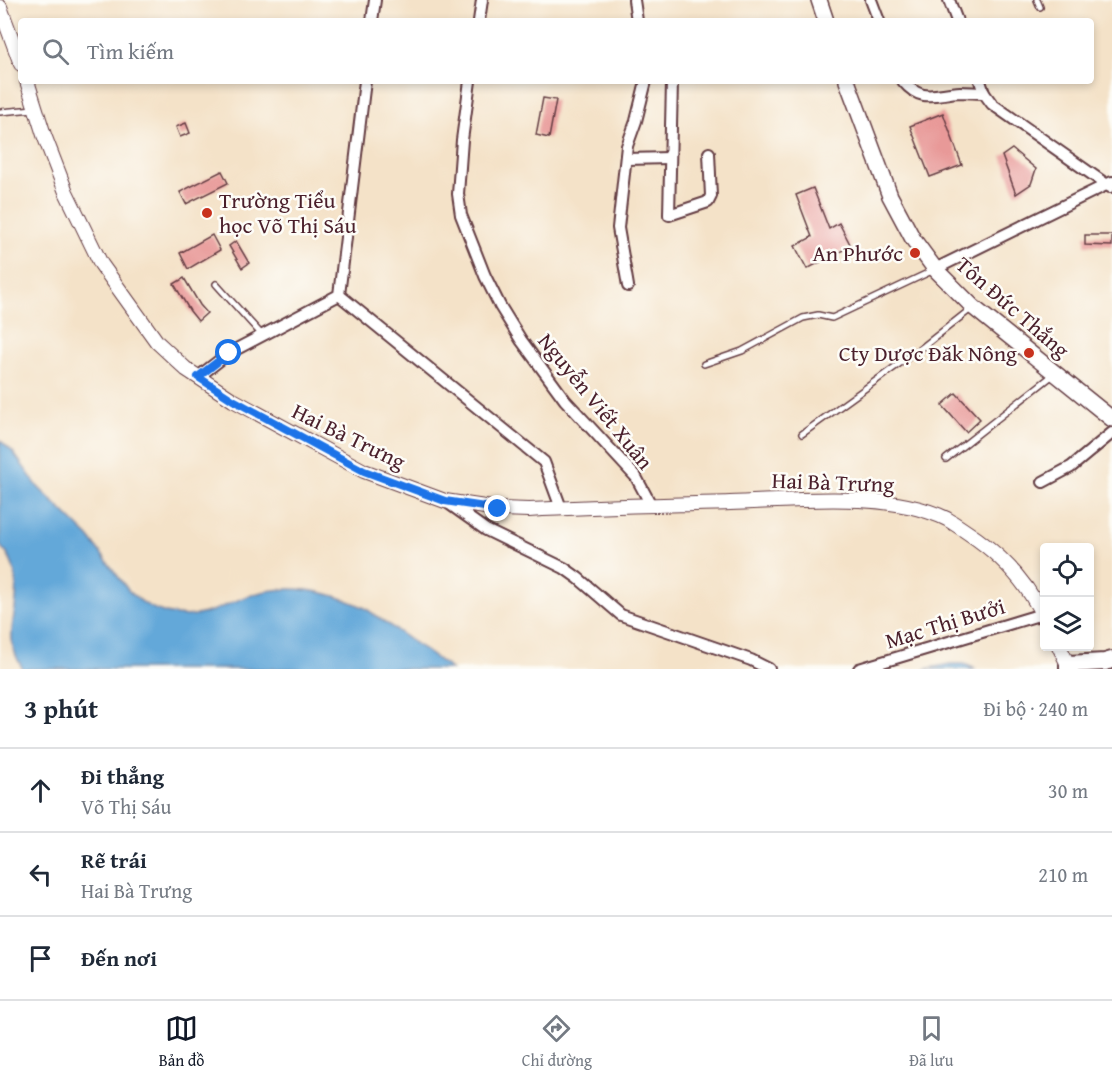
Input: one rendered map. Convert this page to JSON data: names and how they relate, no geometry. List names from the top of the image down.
{
  "streets": {
    "main road": ["Tôn Đức Thắng"],
    "street": ["Nguyễn Viết Xuân", "Hai Bà Trưng", "Mạc Thị Bưởi"]
  },
  "crossings": [
    ["Nguyễn Viết Xuân", "Hai Bà Trưng"]
  ],
  "places": ["Trường Tiểu học Võ Thị Sáu", "An Phước", "Cty Dược Đăk Nông"],
  "page": {
    "search": "Tìm kiếm",
    "heading": ["3 phút", "Đi bộ · 240 m"],
    "list": [
      ["Đi thẳng", "Võ Thị Sáu", "30 m"],
      ["Rẽ trái", "Hai Bà Trưng", "210 m"],
      "Đến nơi"
    ],
    "nav": ["Bản đồ", "Chỉ đường", "Đã lưu"]
  }
}
